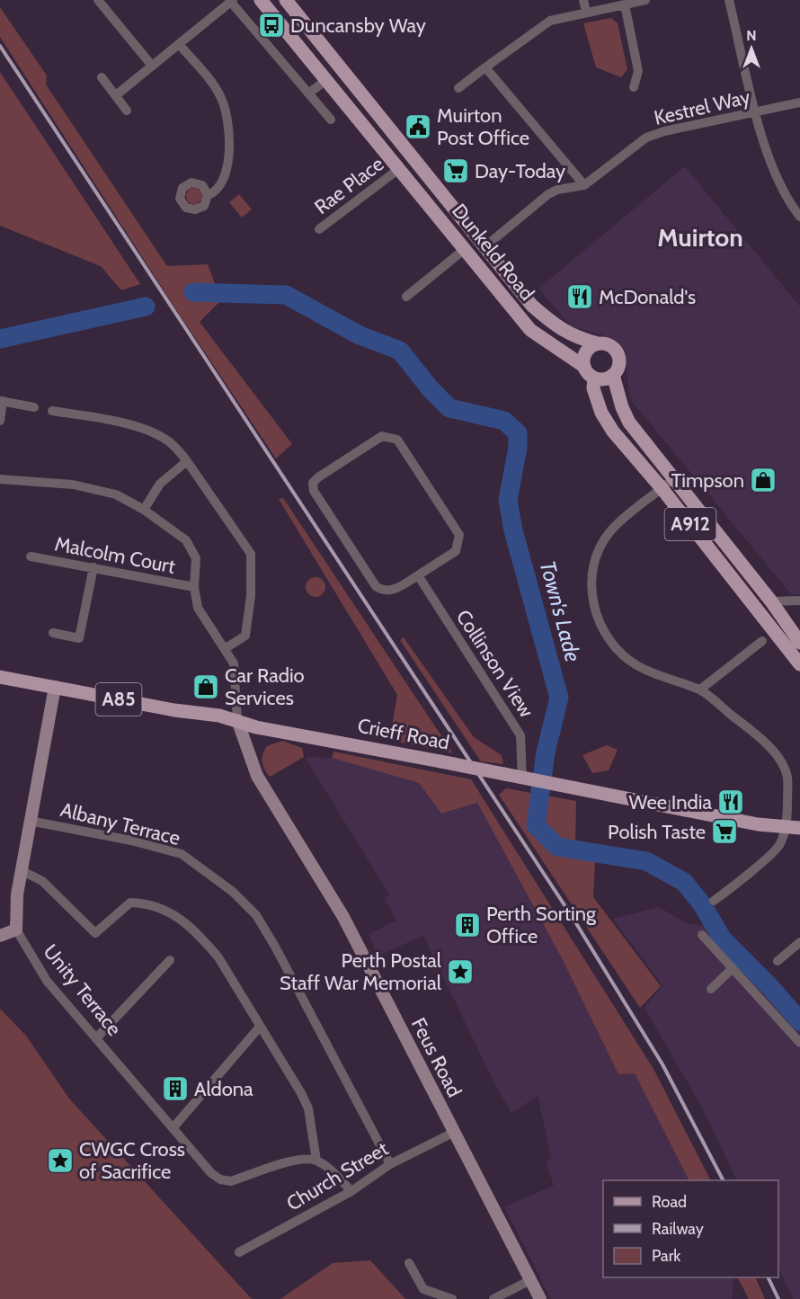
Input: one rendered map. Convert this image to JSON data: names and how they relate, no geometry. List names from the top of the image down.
{
  "streets": {
    "main road": [
      "Dunkeld Road",
      "A912",
      "A85",
      "Crieff Road"
    ],
    "street": [
      "Kestrel Way",
      "Rae Place",
      "Malcolm Court",
      "Collinson View",
      "Albany Terrace",
      "Unity Terrace",
      "Feus Road",
      "Church Street"
    ]
  },
  "crossings": [
    ["Kestrel Way", "Dunkeld Road"],
    ["Rae Place", "Dunkeld Road"],
    ["Dunkeld Road", "A912"],
    ["Collinson View", "Crieff Road"],
    ["Crieff Road", "Feus Road"],
    ["Albany Terrace", "Church Street"],
    ["Feus Road", "Church Street"]
  ],
  "districts": ["Muirton"],
  "water": ["Town's Lade"],
  "places": {
    "bus stop": ["Duncansby Way"],
    "public building": ["Muirton Post Office"],
    "supermarket": ["Day-Today", "Polish Taste"],
    "restaurant": ["McDonald's", "Wee India"],
    "shop": ["Timpson", "Car Radio Services"],
    "building": ["Perth Sorting Office", "Aldona"],
    "place": ["Perth Postal Staff War Memorial", "CWGC Cross of Sacrifice"]
  },
  "legend": ["Road", "Railway", "Park"],
  "north": "top"
}
